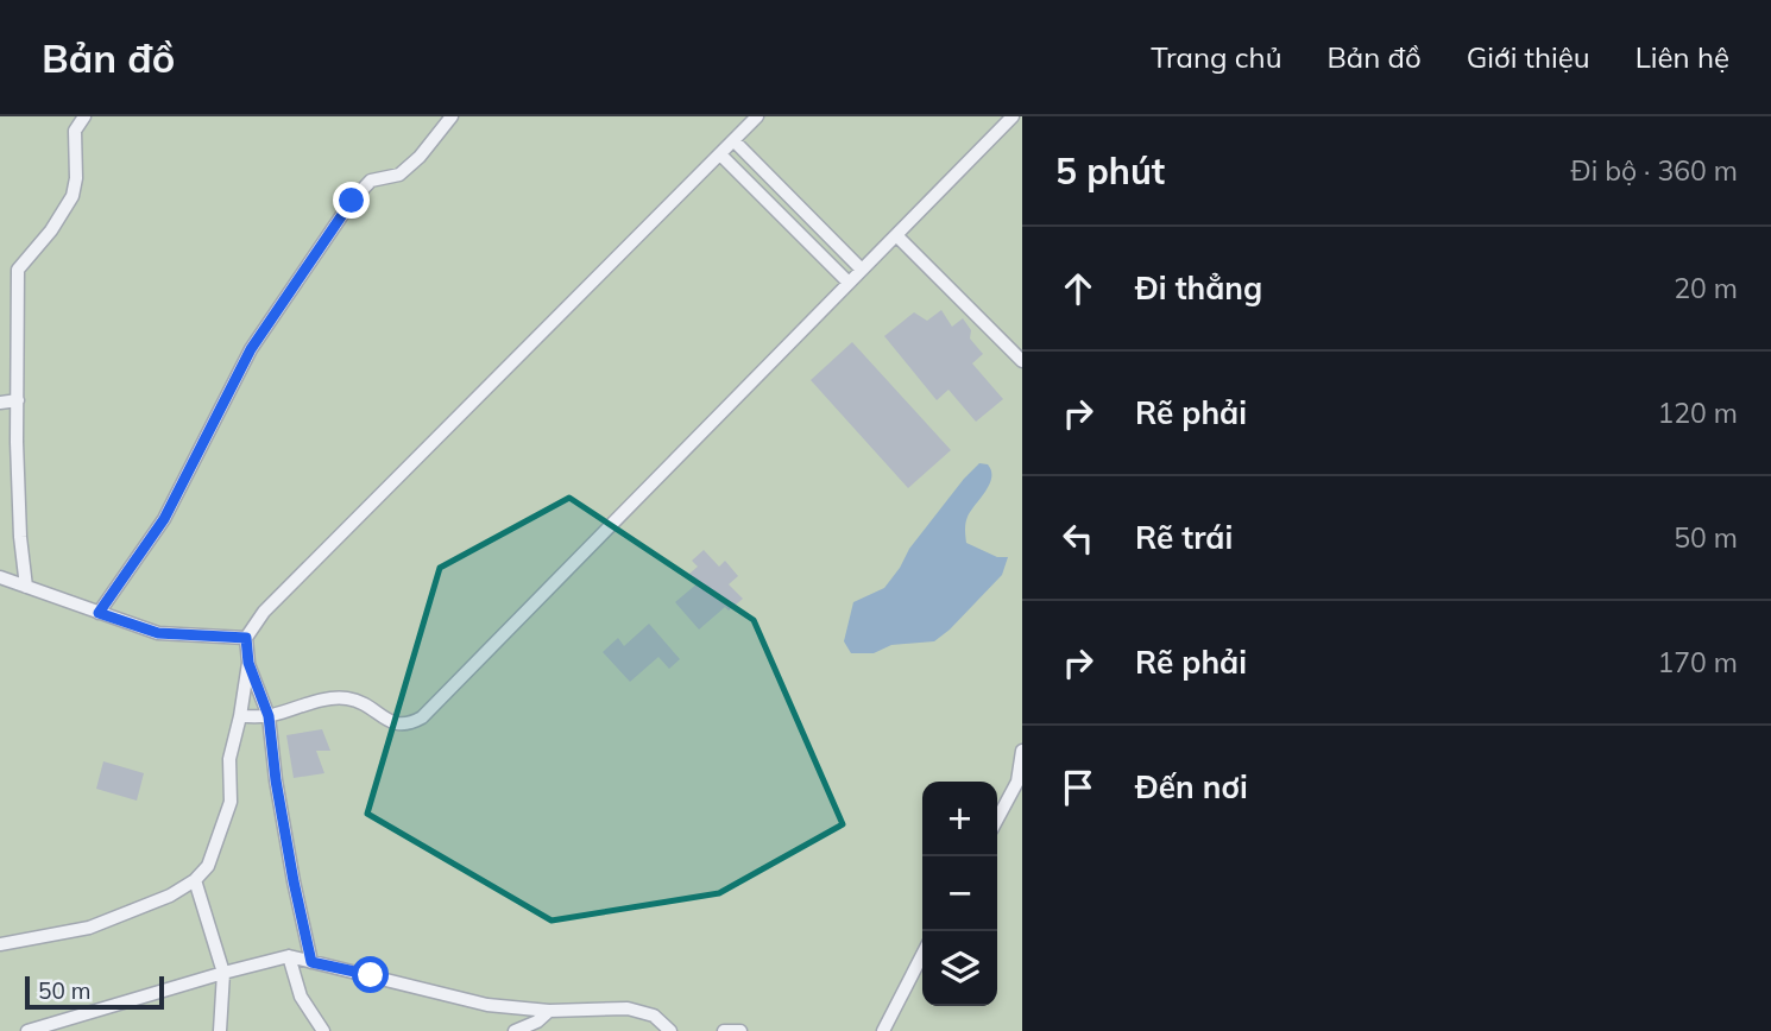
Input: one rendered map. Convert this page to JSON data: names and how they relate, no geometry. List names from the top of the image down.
{
  "scale_bar": "50 m",
  "page": {
    "header": "Bản đồ",
    "nav": [
      "Trang chủ",
      "Bản đồ",
      "Giới thiệu",
      "Liên hệ"
    ],
    "heading": ["5 phút", "Đi bộ · 360 m"],
    "list": [
      ["Đi thẳng", "20 m"],
      ["Rẽ phải", "120 m"],
      ["Rẽ trái", "50 m"],
      ["Rẽ phải", "170 m"],
      "Đến nơi"
    ],
    "map_buttons": ["+", "−"],
    "scale": "50 m"
  }
}
